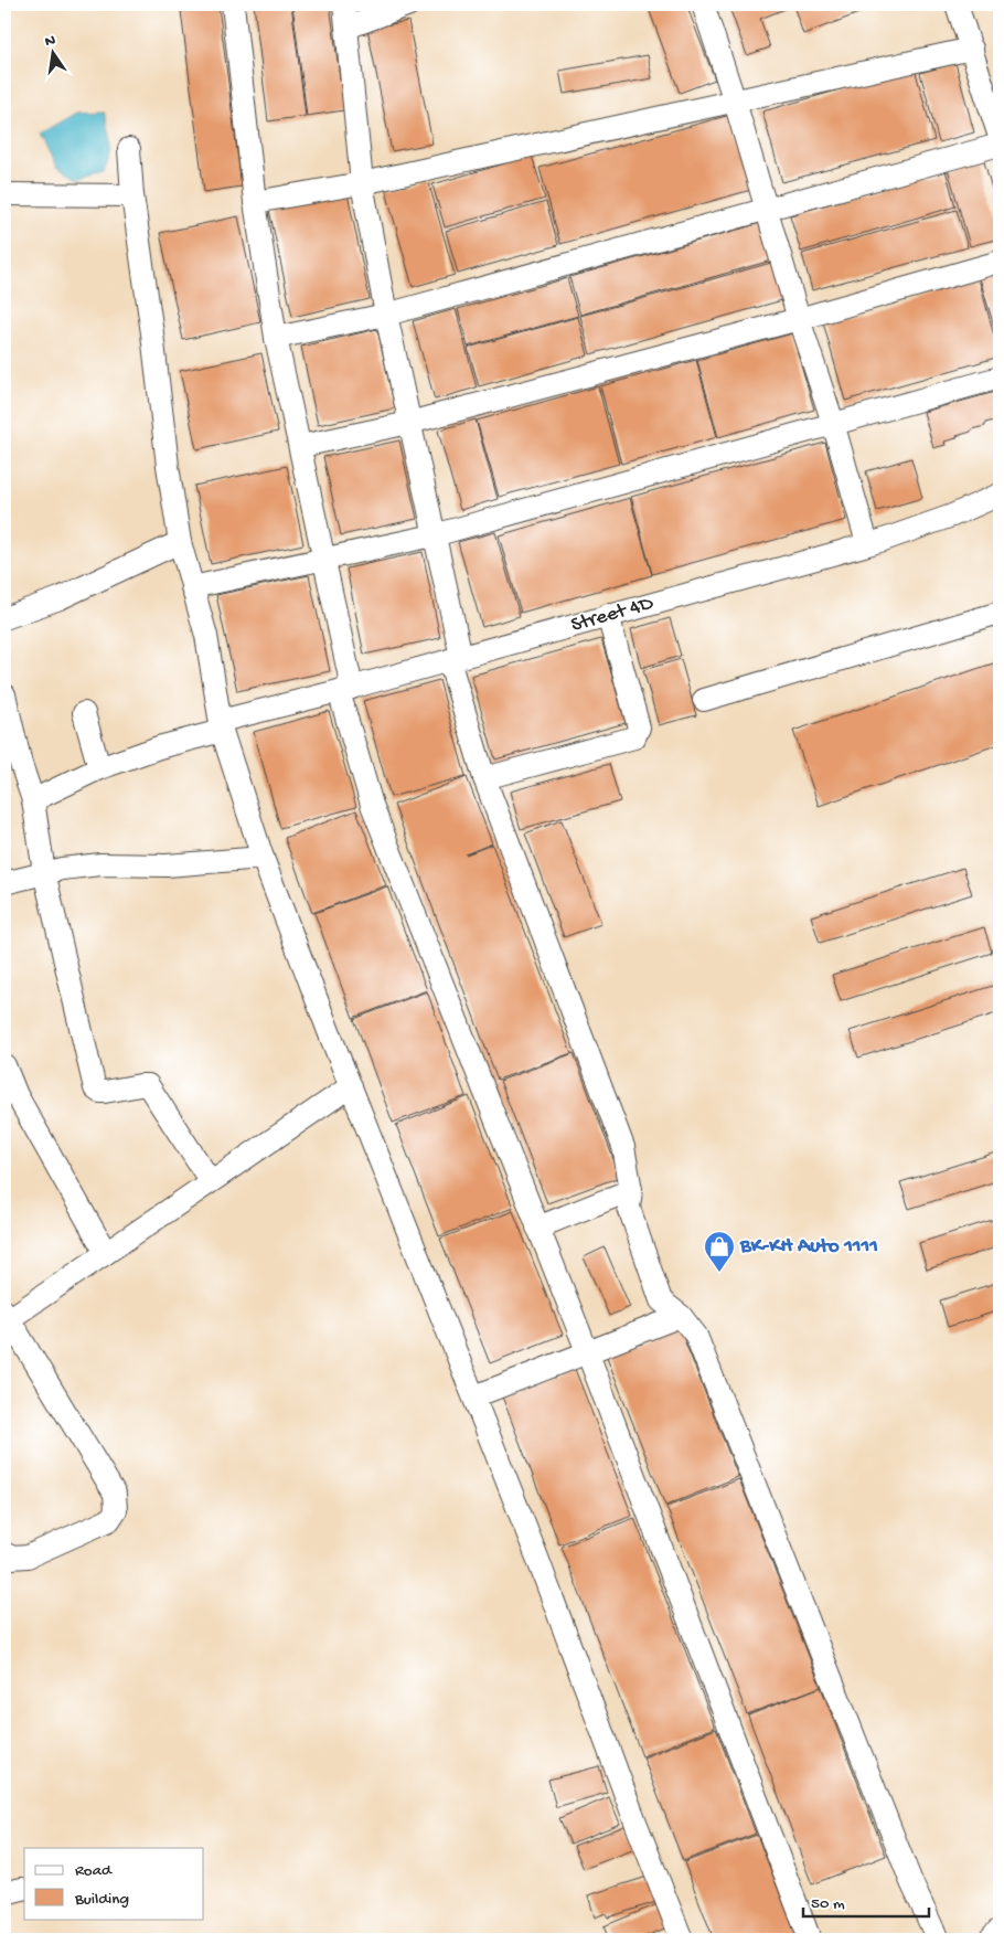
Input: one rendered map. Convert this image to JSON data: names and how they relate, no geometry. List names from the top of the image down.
{
  "streets": {
    "street": ["Street 4D"]
  },
  "places": {
    "shop": ["BK-KH Auto 1111"]
  },
  "legend": ["Road", "Building"],
  "scale_bar": "50 m",
  "north": "top"
}
